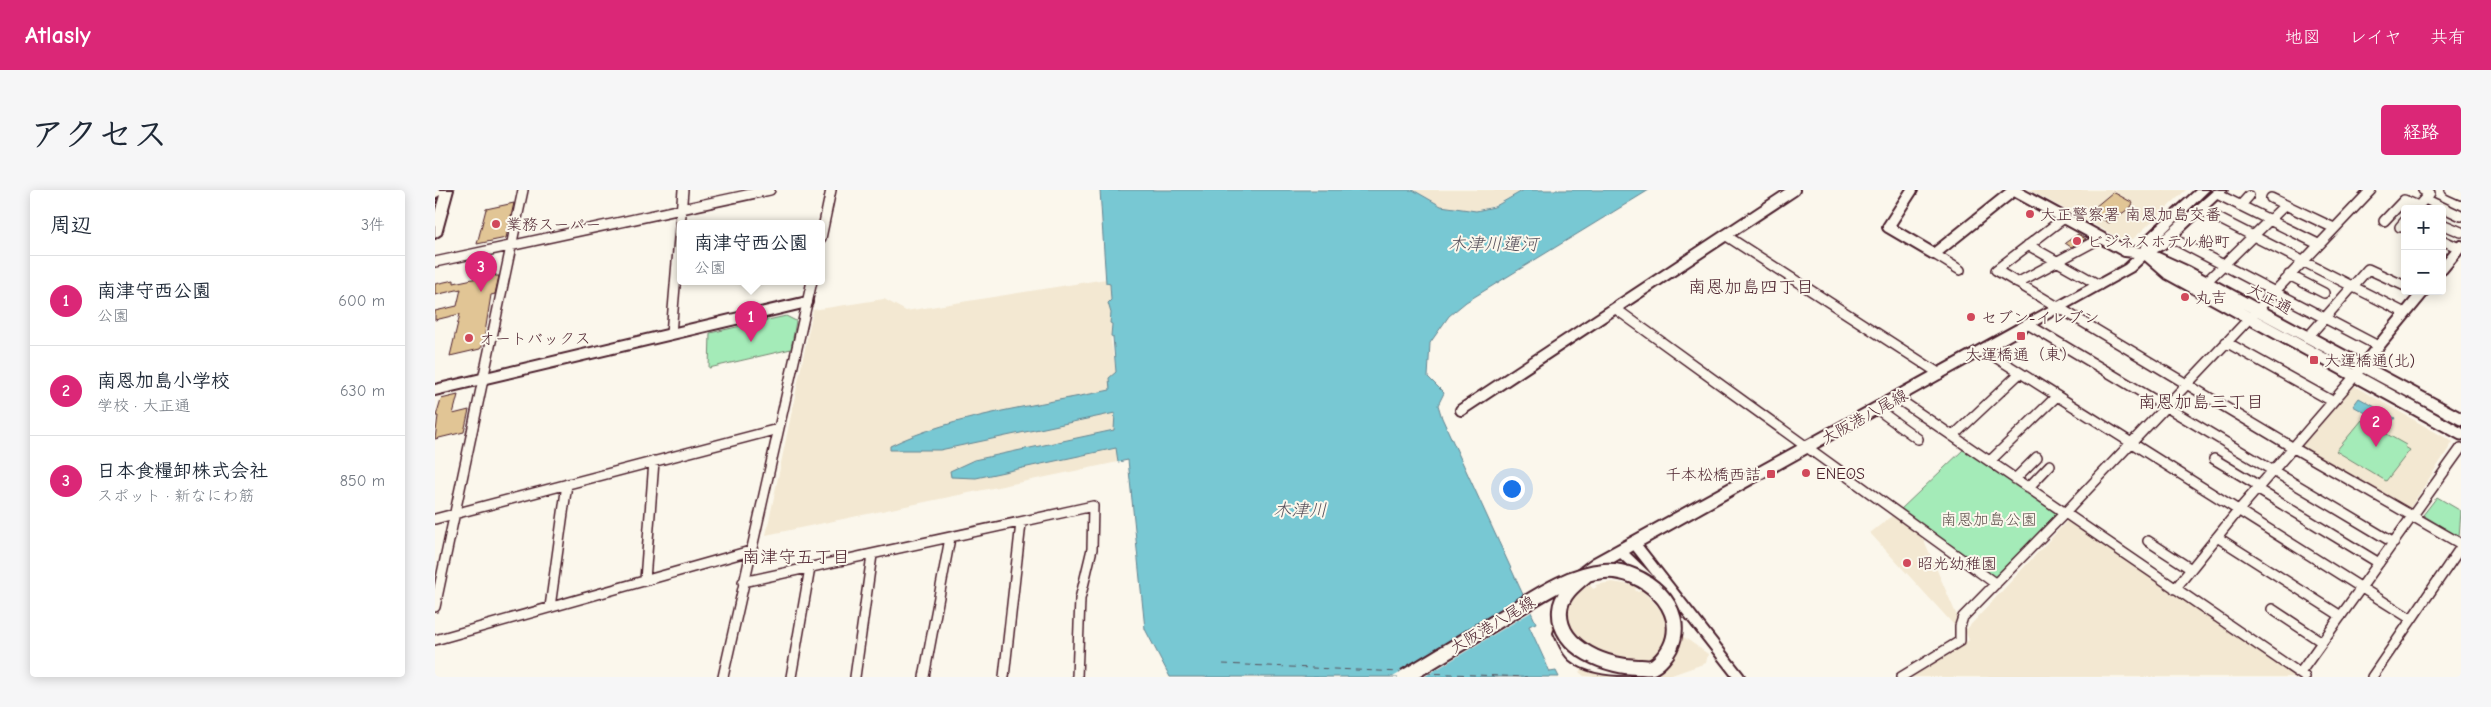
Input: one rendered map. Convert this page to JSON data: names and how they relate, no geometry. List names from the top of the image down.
{
  "streets": {
    "main road": ["大正通", "大阪港八尾線"]
  },
  "crossings": [
    ["大正通", "大阪港八尾線"]
  ],
  "districts": ["南恩加島四丁目", "南恩加島三丁目", "南津守五丁目"],
  "water": ["木津川運河", "木津川"],
  "parks": ["南恩加島公園"],
  "places": {
    "other": [
      "大正警察署 南恩加島交番",
      "業務スーパー",
      "ビジネスホテル船町",
      "丸吉",
      "セブン-イレブン",
      "オートバックス",
      "ENEOS",
      "昭光幼稚園"
    ],
    "transit": ["大運橋通（東）", "大運橋通(北)", "千本松橋西詰"]
  },
  "page": {
    "header": "Atlasly",
    "nav": ["地図", "レイヤ", "共有"],
    "title": "アクセス",
    "buttons": "経路",
    "heading": ["周辺", "3件"],
    "map_buttons": ["+", "−"],
    "popup": ["南津守西公園", "公園"],
    "pins": ["3", "1", "2"],
    "list": [
      {
        "mark": "1",
        "name": "南津守西公園",
        "note": "公園",
        "value": "600 m"
      },
      {
        "mark": "2",
        "name": "南恩加島小学校",
        "note": "学校 · 大正通",
        "value": "630 m"
      },
      {
        "mark": "3",
        "name": "日本食糧卸株式会社",
        "note": "スポット · 新なにわ筋",
        "value": "850 m"
      }
    ]
  }
}
